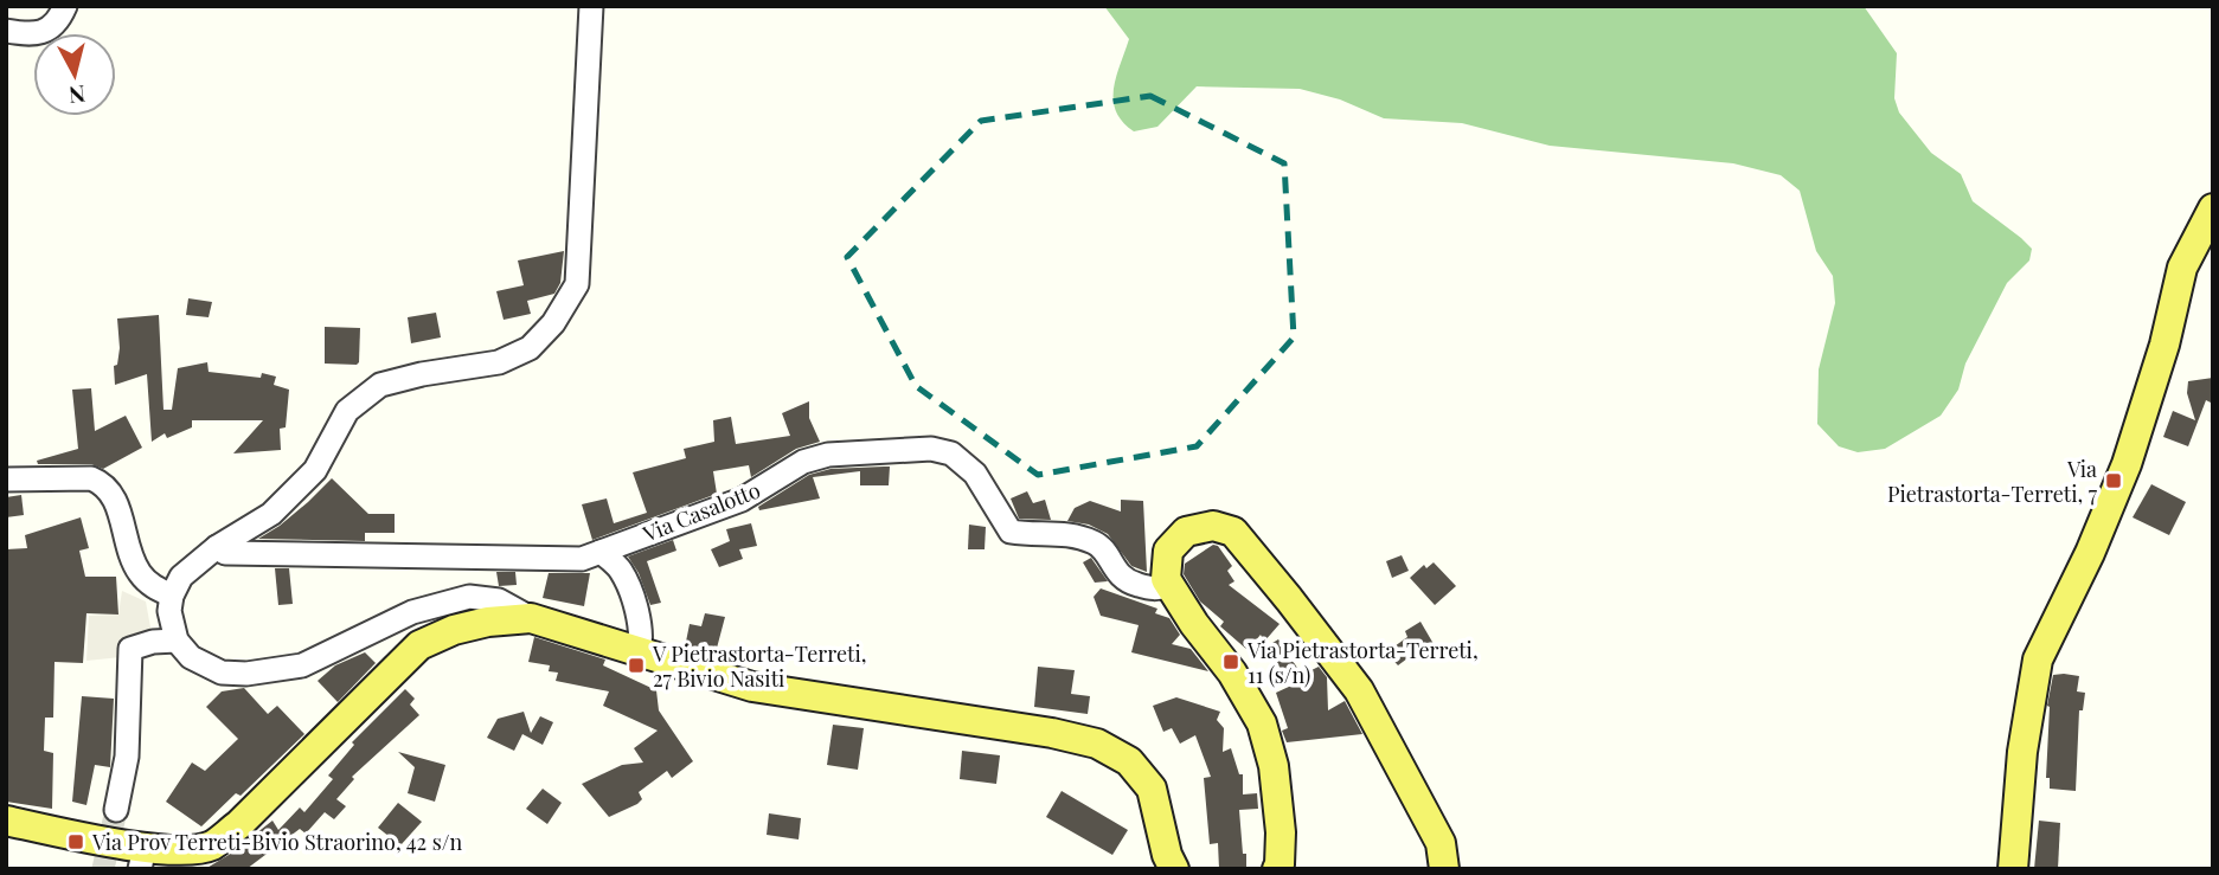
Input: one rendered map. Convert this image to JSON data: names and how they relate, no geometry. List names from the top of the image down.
{
  "streets": {
    "street": ["Via Casalotto"]
  },
  "places": {
    "transit": [
      "Via Pietrastorta-Terreti, 7",
      "Via Pietrastorta-Terreti, 11 (s/n)",
      "V Pietrastorta-Terreti, 27 Bivio Nasiti",
      "Via Prov Terreti-Bivio Straorino, 42 s/n"
    ]
  },
  "north": "bottom"
}
